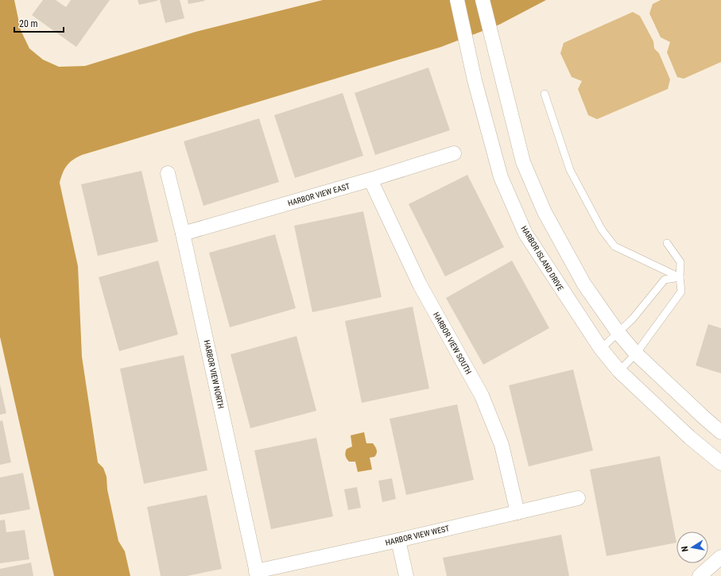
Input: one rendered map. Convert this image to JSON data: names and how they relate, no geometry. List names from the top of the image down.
{
  "streets": {
    "street": [
      "HARBOR VIEW EAST",
      "HARBOR ISLAND DRIVE",
      "HARBOR VIEW SOUTH",
      "HARBOR VIEW NORTH",
      "HARBOR VIEW WEST"
    ]
  },
  "crossings": [
    ["HARBOR VIEW EAST", "HARBOR VIEW SOUTH"],
    ["HARBOR VIEW EAST", "HARBOR VIEW NORTH"],
    ["HARBOR VIEW SOUTH", "HARBOR VIEW WEST"],
    ["HARBOR VIEW NORTH", "HARBOR VIEW WEST"]
  ],
  "scale_bar": "20 m",
  "north": "left"
}
